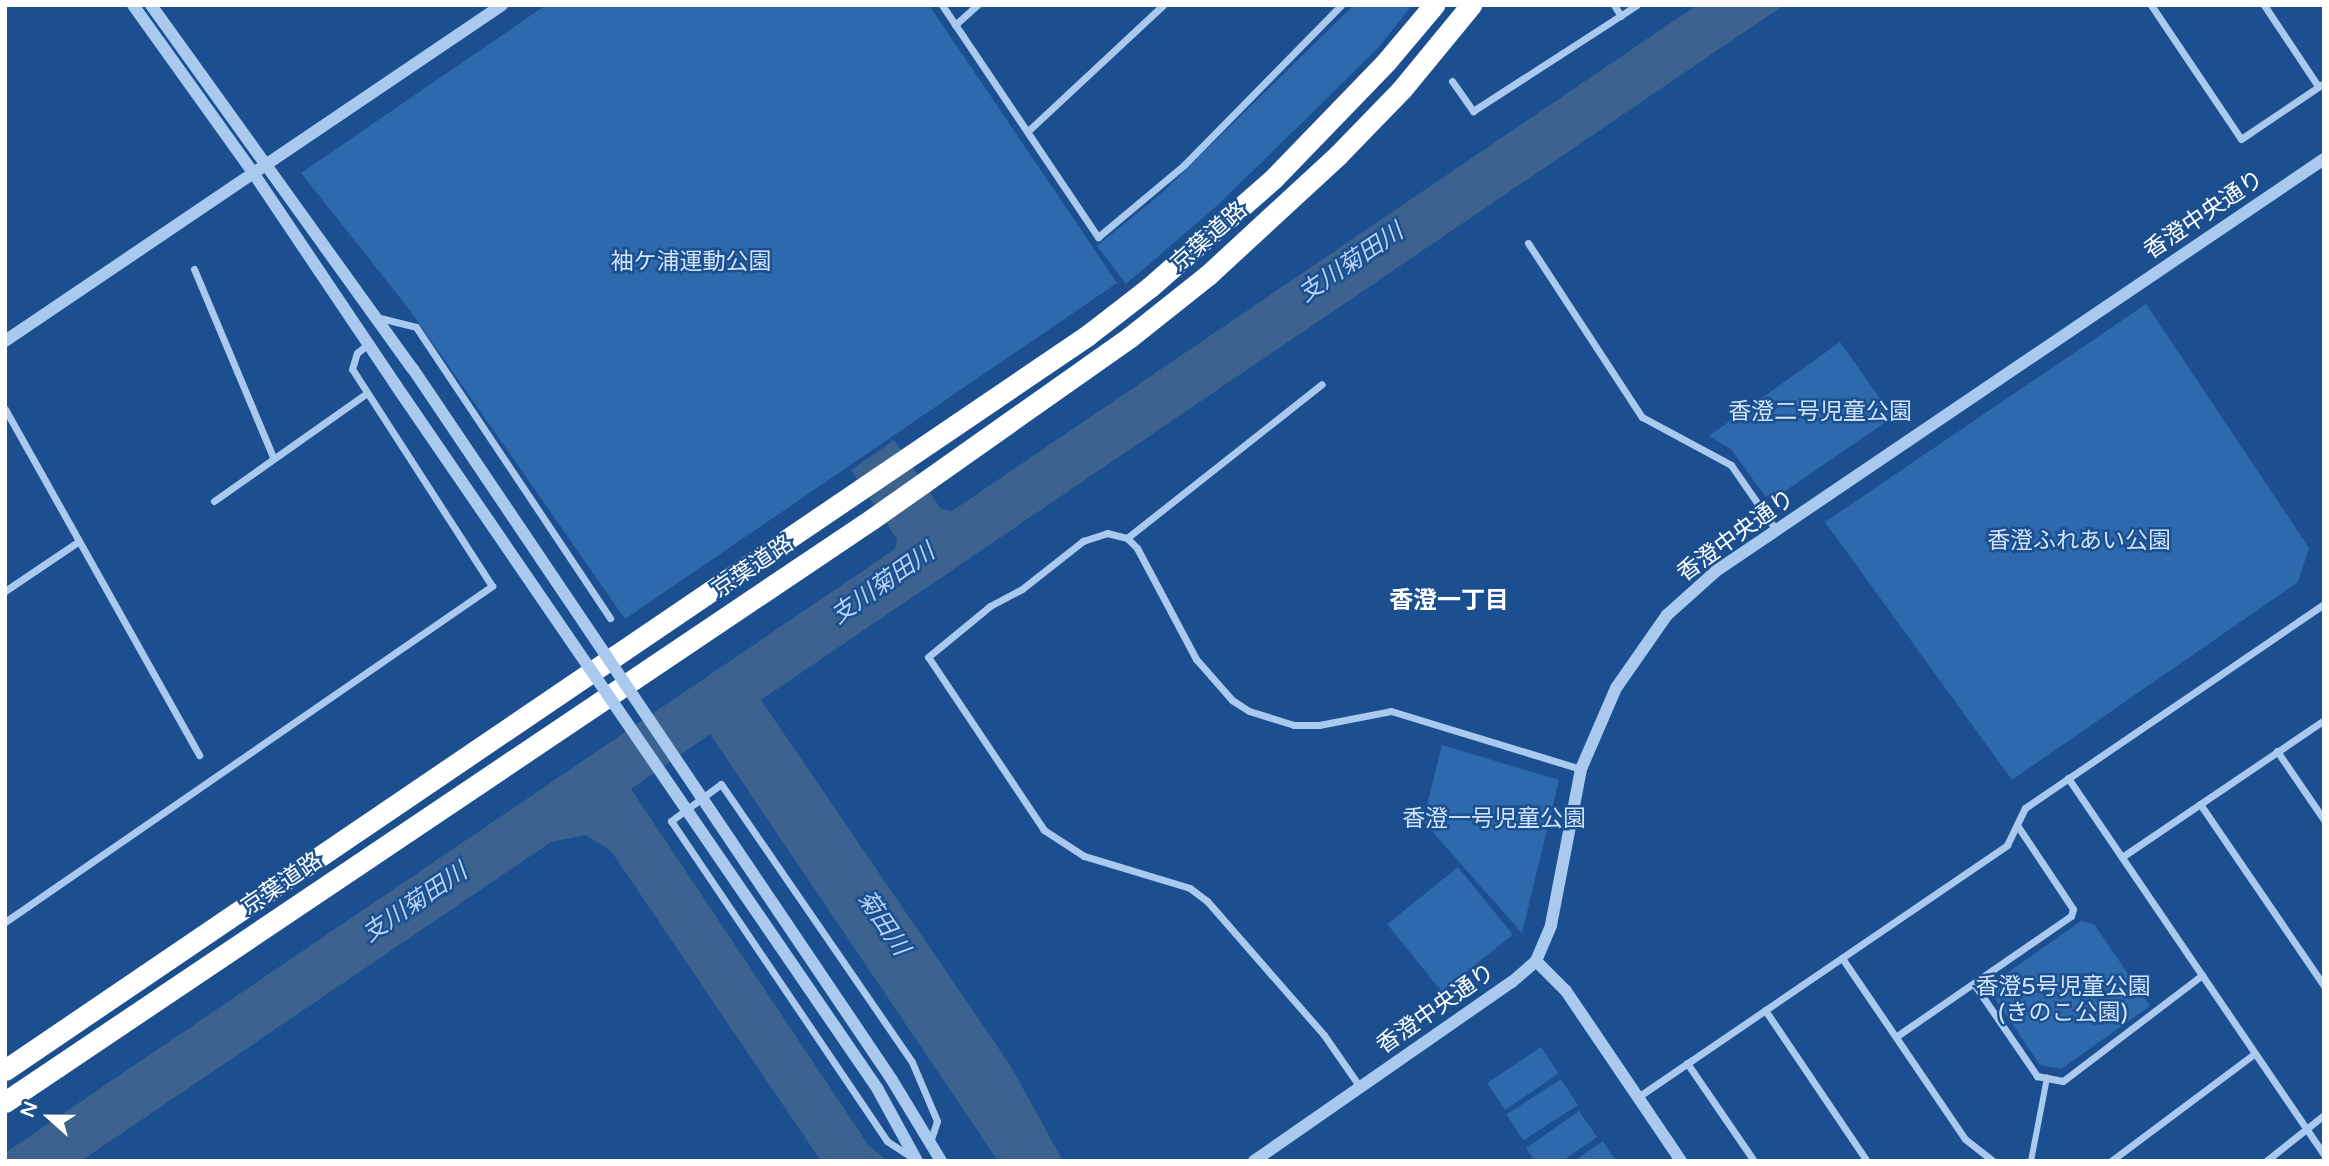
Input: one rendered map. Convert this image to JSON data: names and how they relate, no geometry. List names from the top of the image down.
{
  "streets": {
    "highway": ["京葉道路"],
    "street": ["香澄中央通り"]
  },
  "districts": ["香澄一丁目"],
  "water": ["支川菊田川", "菊田川"],
  "parks": [
    "袖ケ浦運動公園",
    "香澄二号児童公園",
    "香澄ふれあい公園",
    "香澄一号児童公園",
    "香澄5号児童公園 (きのこ公園)"
  ],
  "north": "left"
}
